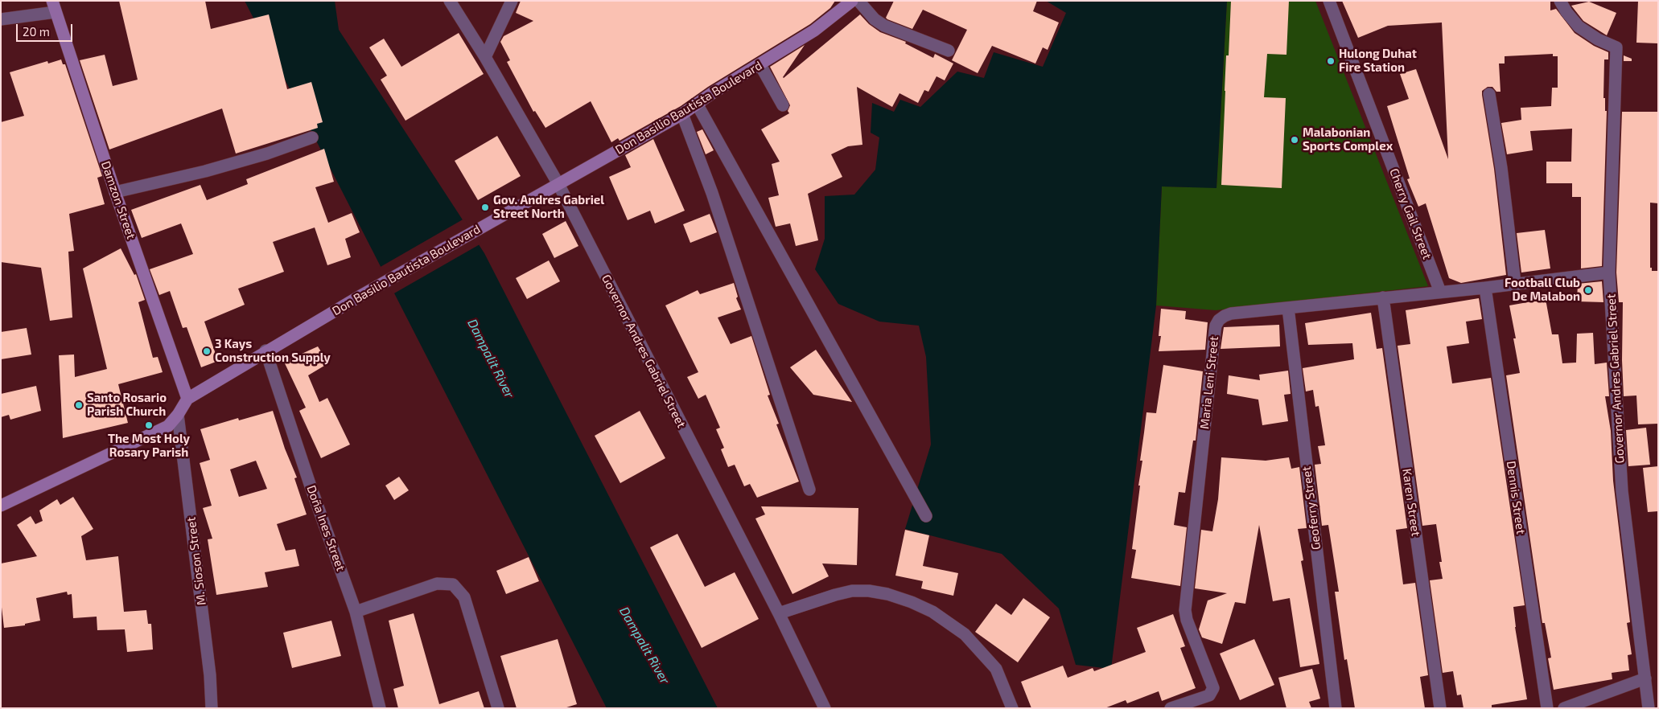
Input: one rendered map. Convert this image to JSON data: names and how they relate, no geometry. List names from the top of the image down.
{
  "streets": {
    "main road": ["Don Basilio Bautista Boulevard", "Damzon Street"],
    "street": [
      "Cherry Gail Street",
      "Governor Andres Gabriel Street",
      "Maria Leni Street",
      "Dennis Street",
      "Karen Street",
      "Geoferry Street",
      "Doña Ines Street",
      "M. Sioson Street"
    ]
  },
  "crossings": [
    ["Don Basilio Bautista Boulevard", "Damzon Street"],
    ["Don Basilio Bautista Boulevard", "Governor Andres Gabriel Street"],
    ["Don Basilio Bautista Boulevard", "Doña Ines Street"],
    ["Don Basilio Bautista Boulevard", "M. Sioson Street"],
    ["Cherry Gail Street", "Maria Leni Street"],
    ["Governor Andres Gabriel Street", "Maria Leni Street"],
    ["Maria Leni Street", "Dennis Street"],
    ["Maria Leni Street", "Karen Street"],
    ["Maria Leni Street", "Geoferry Street"]
  ],
  "water": ["Dampalit River"],
  "places": [
    "Hulong Duhat Fire Station",
    "Malabonian Sports Complex",
    "Gov. Andres Gabriel Street North",
    "Football Club De Malabon",
    "3 Kays Construction Supply",
    "Santo Rosario Parish Church",
    "The Most Holy Rosary Parish"
  ],
  "scale_bar": "20 m"
}
